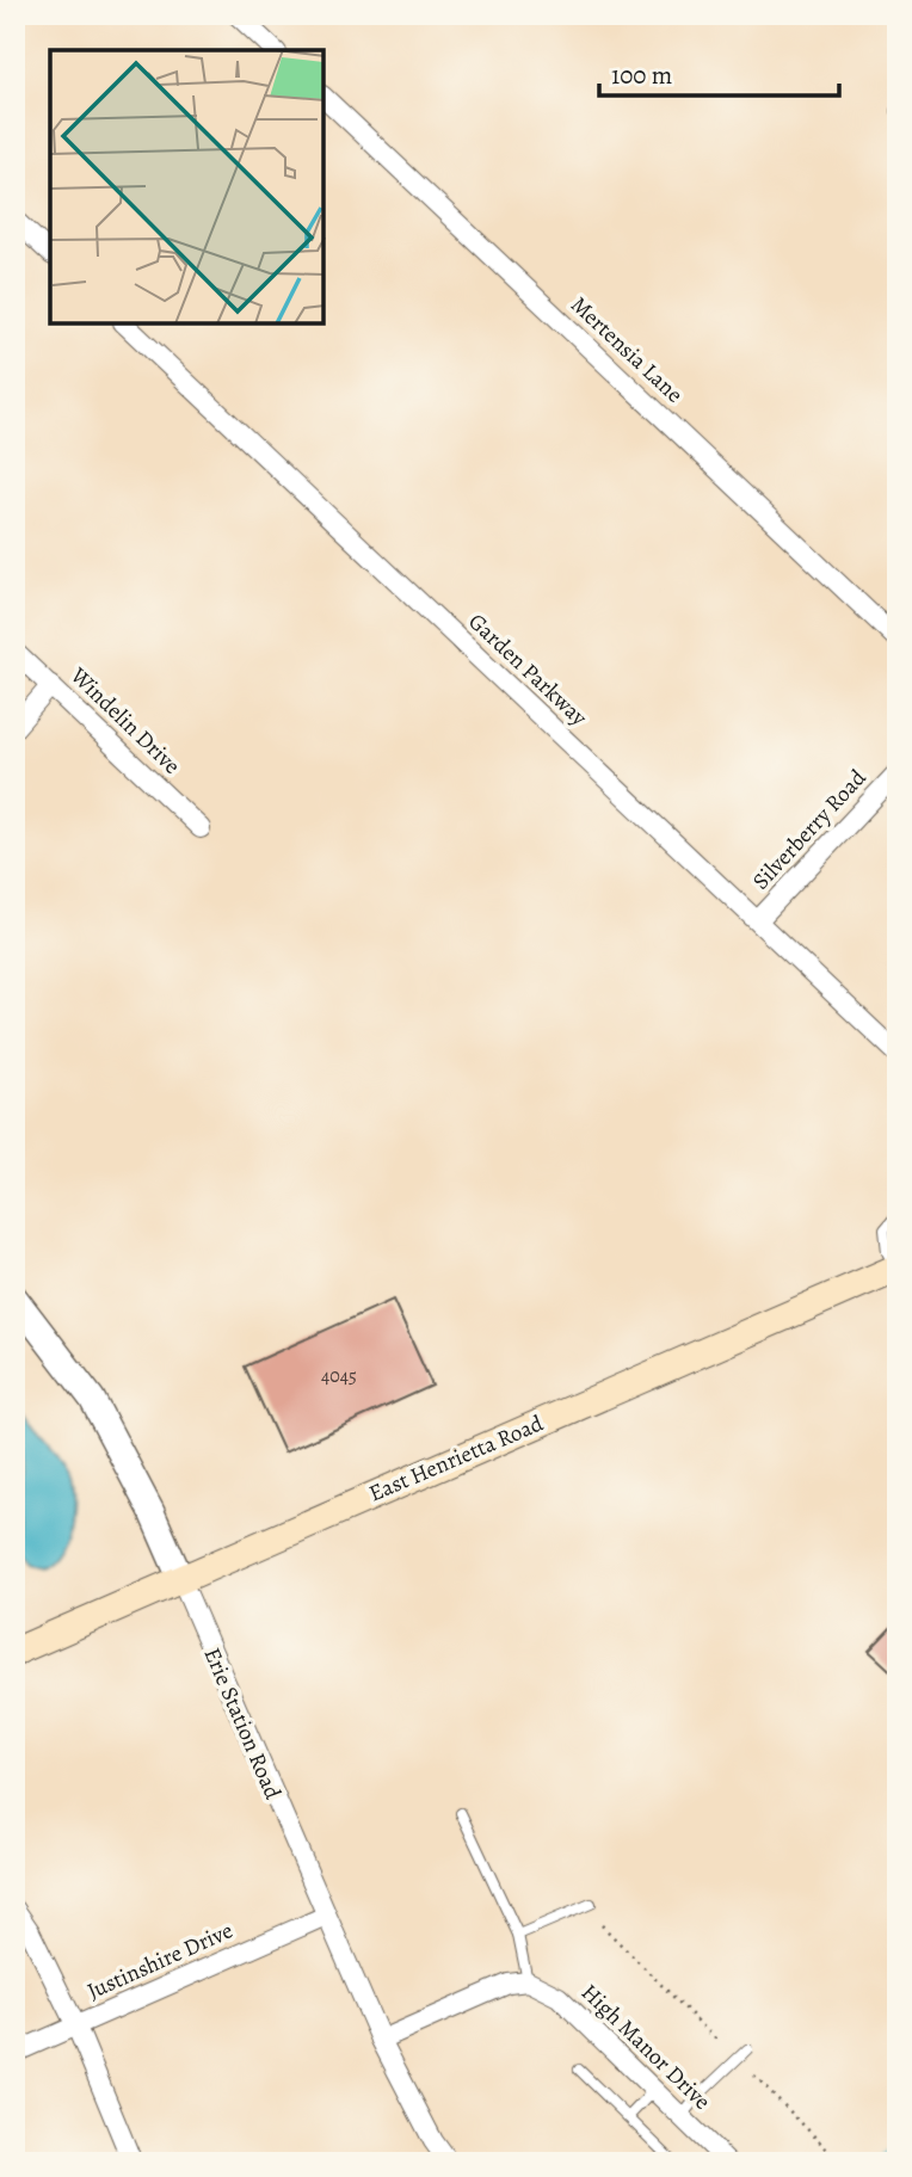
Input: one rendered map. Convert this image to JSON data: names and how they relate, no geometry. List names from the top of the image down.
{
  "streets": {
    "main road": ["East Henrietta Road"],
    "street": [
      "Mertensia Lane",
      "Garden Parkway",
      "Windelin Drive",
      "Silverberry Road",
      "Erie Station Road",
      "Justinshire Drive",
      "High Manor Drive"
    ]
  },
  "crossings": [
    ["Garden Parkway", "Silverberry Road"],
    ["East Henrietta Road", "Erie Station Road"],
    ["Erie Station Road", "Justinshire Drive"]
  ],
  "house_numbers": ["4045"],
  "scale_bar": "100 m"
}
